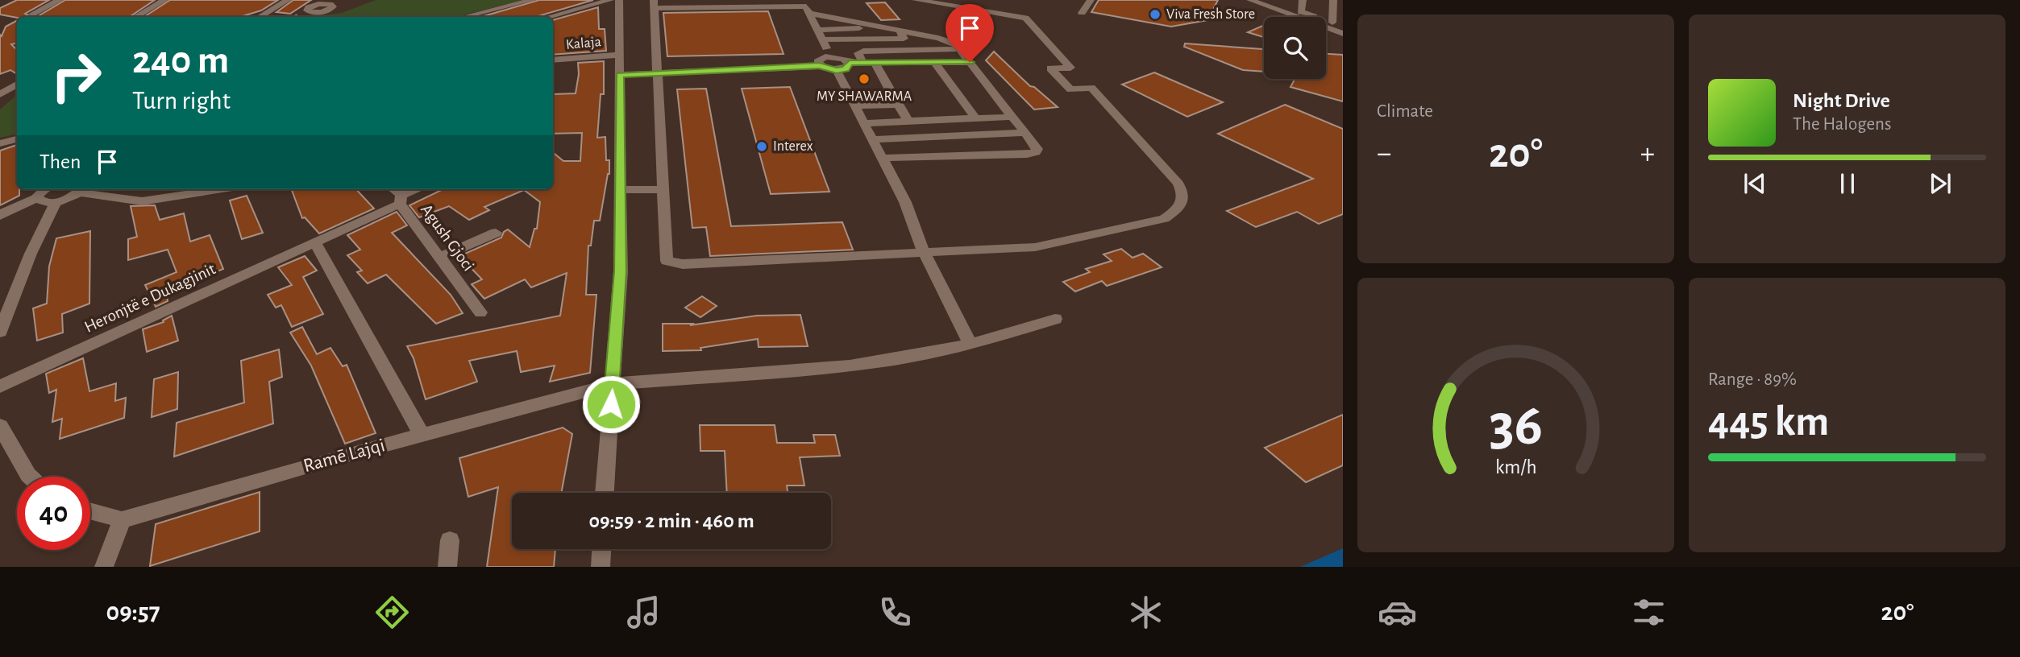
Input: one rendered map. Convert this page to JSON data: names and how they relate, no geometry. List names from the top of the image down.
{
  "streets": {
    "street": [
      "Kalaja",
      "Agush Gjoci",
      "Heronjtë e Dukagjinit",
      "Ramē Lajqi"
    ]
  },
  "crossings": [
    ["Agush Gjoci", "Heronjtë e Dukagjinit"]
  ],
  "places": ["Viva Fresh Store", "MY SHAWARMA", "Interex"],
  "page": {
    "tile": [
      "Climate",
      ["Range · 89%", "445 km"]
    ],
    "turn": ["240 m", "Turn right"],
    "song": ["Night Drive", "The Halogens"],
    "heat": ["−", "20°", "+"],
    "then": "Then",
    "limit": "40",
    "trip": "09:59 · 2 min · 460 m",
    "tabs": ["09:57", "20°"],
    "gauge": ["36", "km/h"]
  }
}
